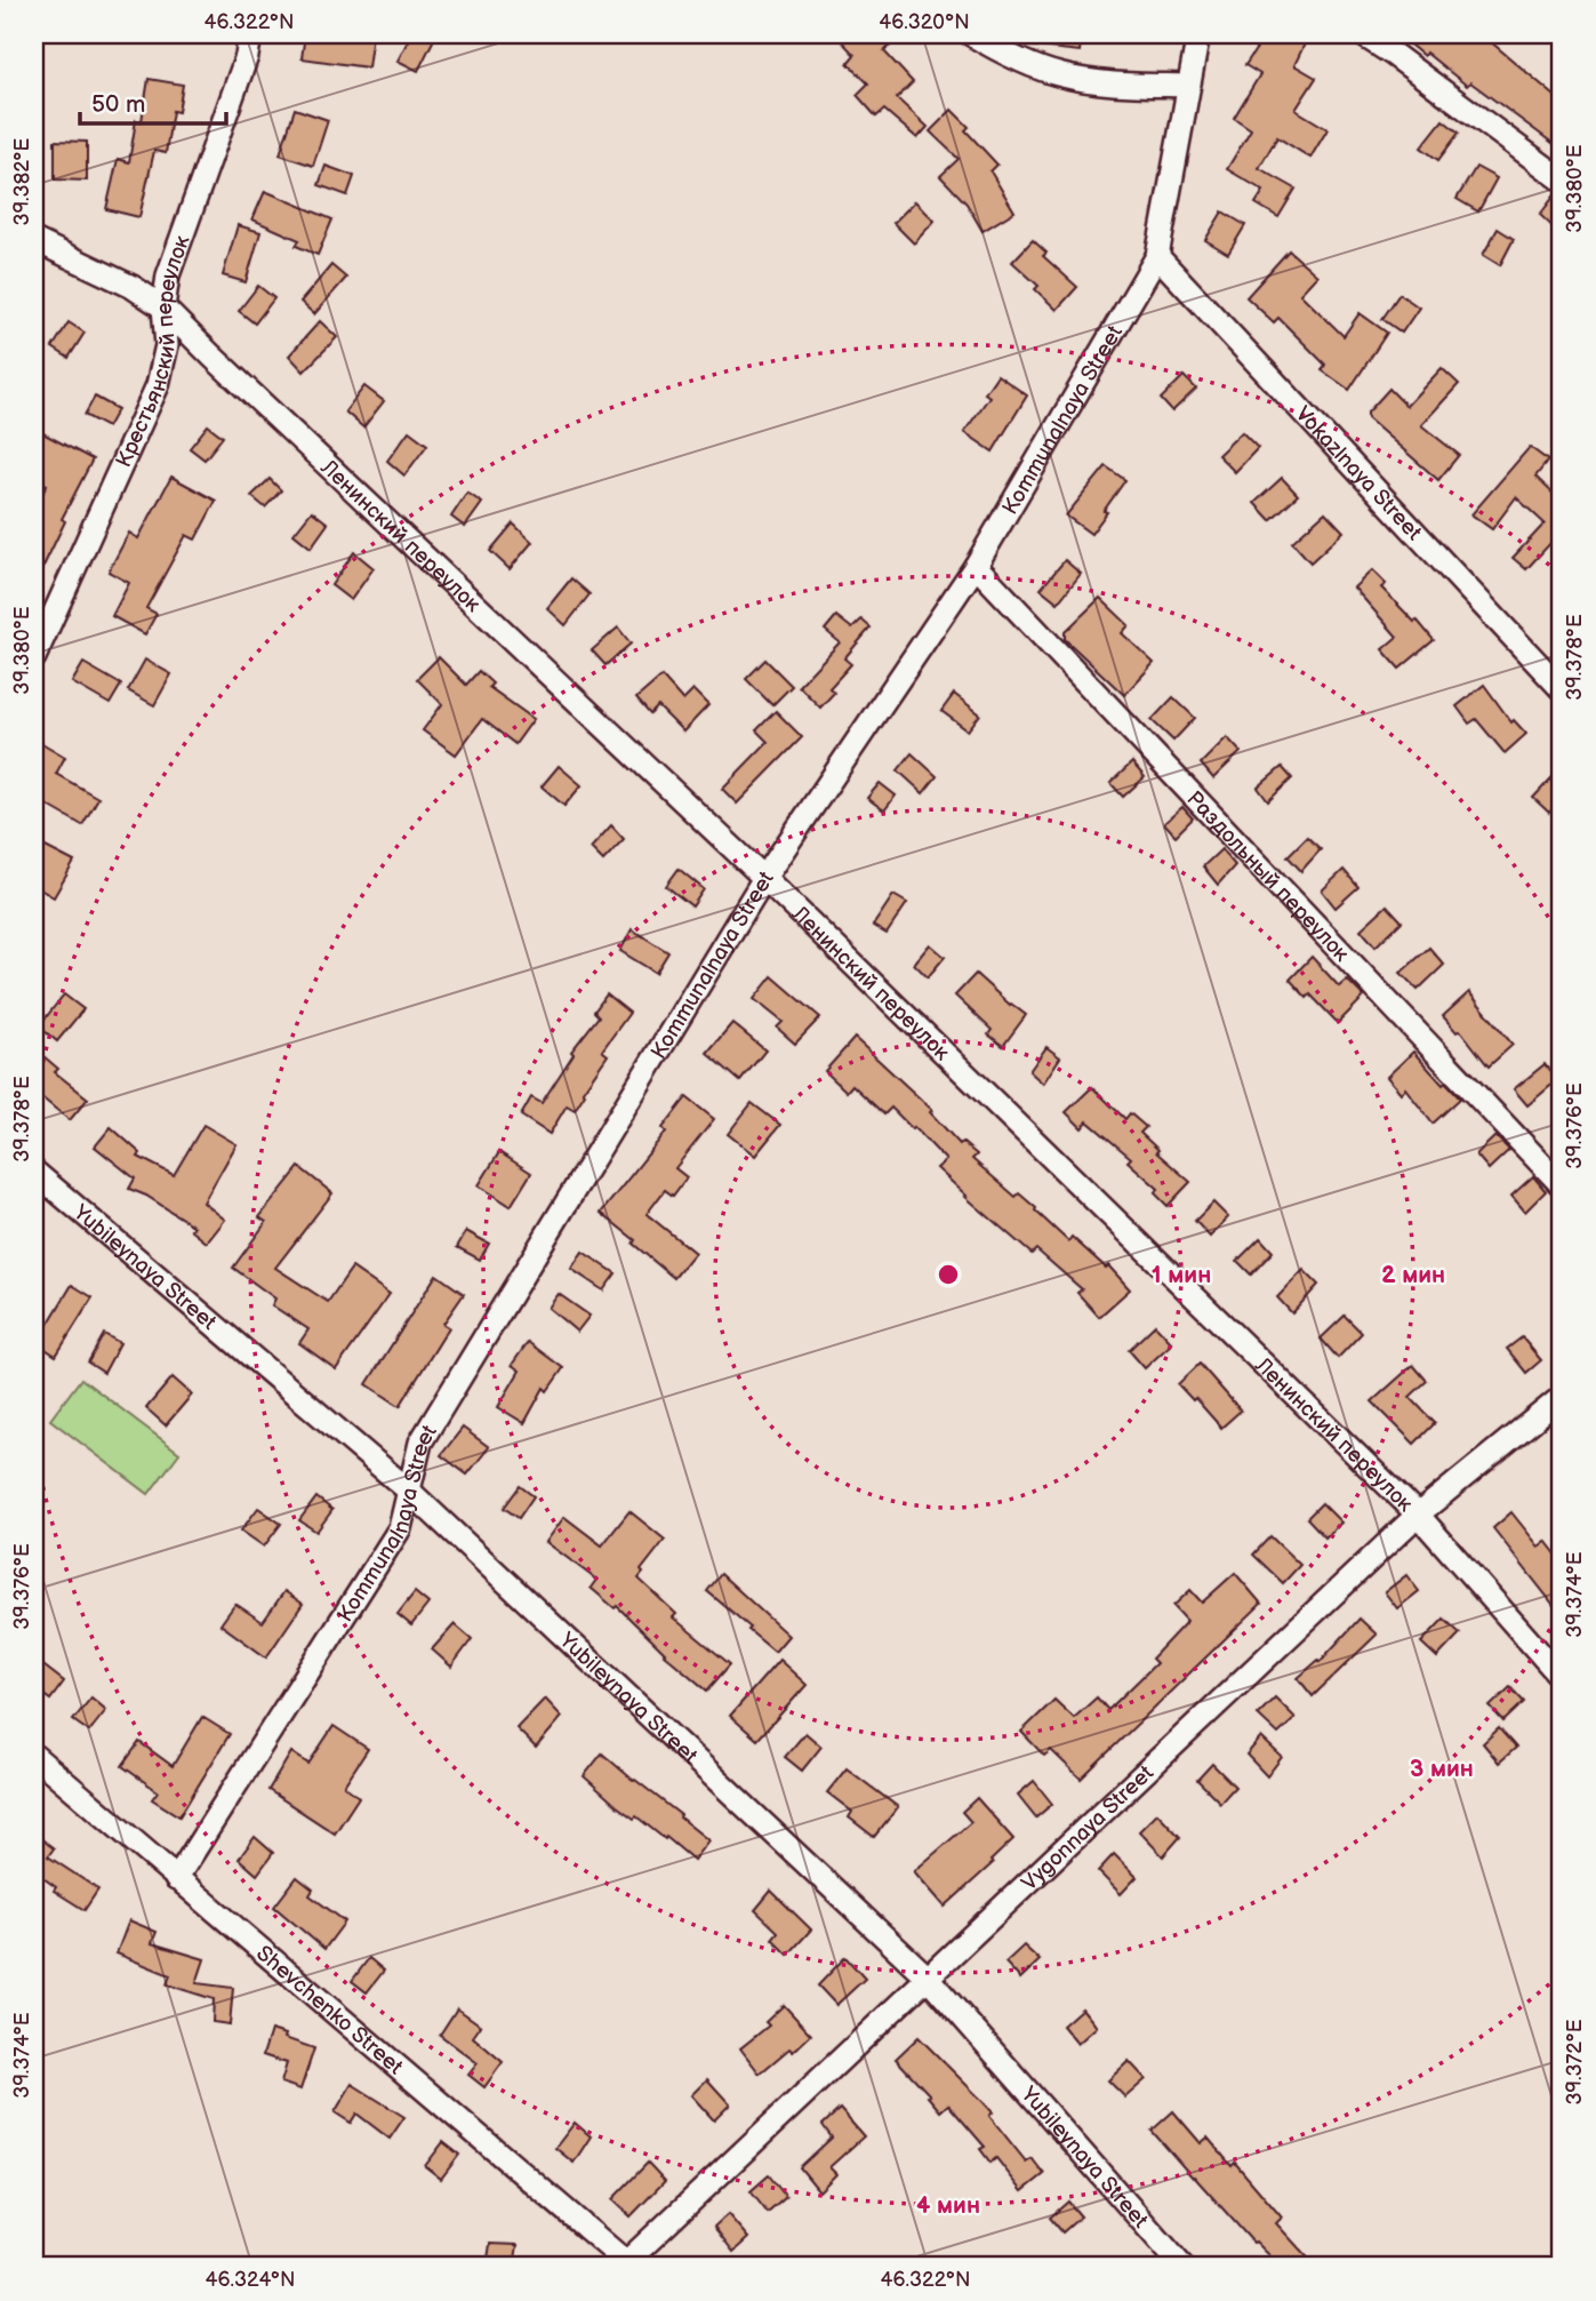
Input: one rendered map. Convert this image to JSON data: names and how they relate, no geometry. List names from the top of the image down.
{
  "streets": {
    "street": [
      "Крестьянский переулок",
      "Kommunalnaya Street",
      "Vokazlnaya Street",
      "Ленинский переулок",
      "Раздольный переулок",
      "Yubileynaya Street",
      "Vygonnaya Street",
      "Shevchenko Street"
    ]
  },
  "crossings": [
    ["Крестьянский переулок", "Ленинский переулок"],
    ["Kommunalnaya Street", "Vokazlnaya Street"],
    ["Kommunalnaya Street", "Ленинский переулок"],
    ["Kommunalnaya Street", "Раздольный переулок"],
    ["Kommunalnaya Street", "Yubileynaya Street"],
    ["Kommunalnaya Street", "Shevchenko Street"],
    ["Ленинский переулок", "Vygonnaya Street"],
    ["Yubileynaya Street", "Vygonnaya Street"],
    ["Vygonnaya Street", "Shevchenko Street"]
  ],
  "scale_bar": "50 m",
  "coordinates": [
    "46.322°N",
    "46.320°N",
    "39.382°E",
    "39.380°E",
    "39.378°E",
    "39.376°E",
    "39.374°E",
    "39.372°E",
    "46.324°N"
  ],
  "rings": [
    "1 мин",
    "2 мин",
    "3 мин",
    "4 мин"
  ]
}
